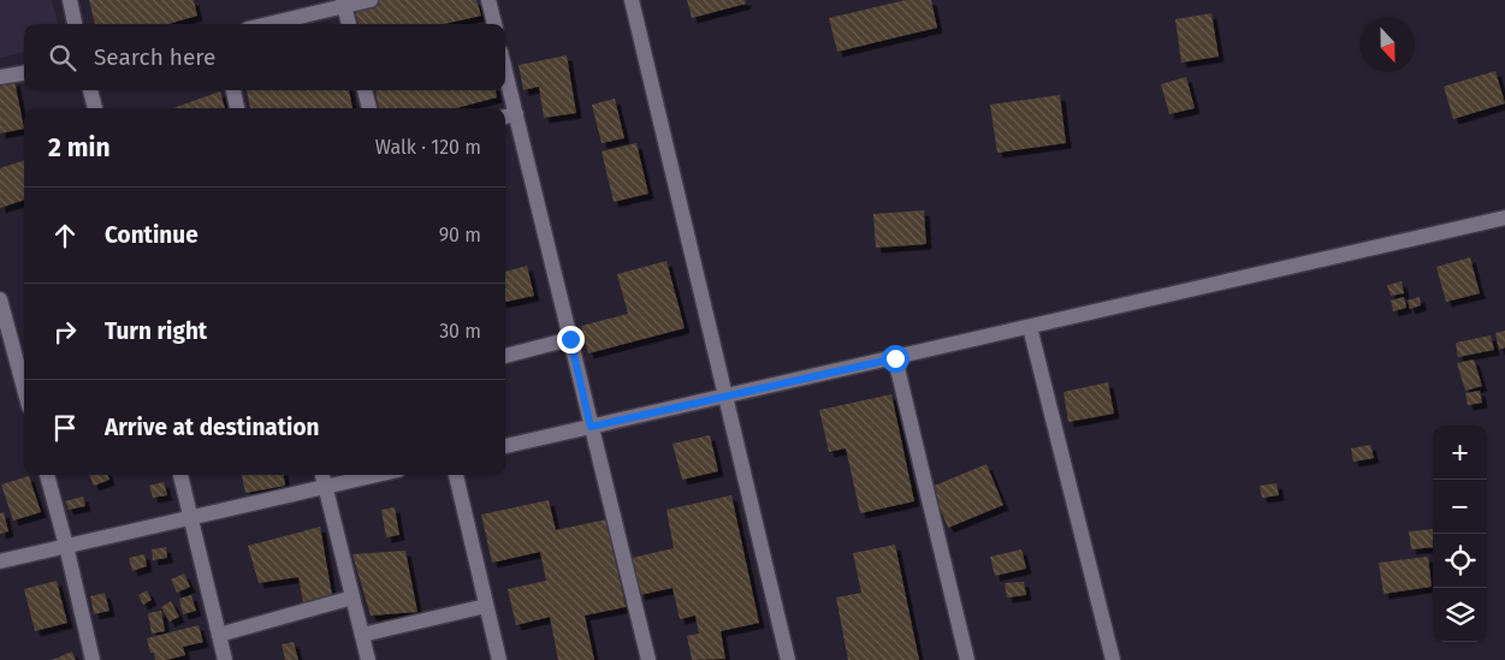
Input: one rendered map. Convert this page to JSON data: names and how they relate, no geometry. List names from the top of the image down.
{
  "north": "bottom",
  "page": {
    "search": "Search here",
    "heading": ["2 min", "Walk · 120 m"],
    "list": [
      ["Continue", "90 m"],
      ["Turn right", "30 m"],
      "Arrive at destination"
    ],
    "map_buttons": ["+", "−"]
  }
}
